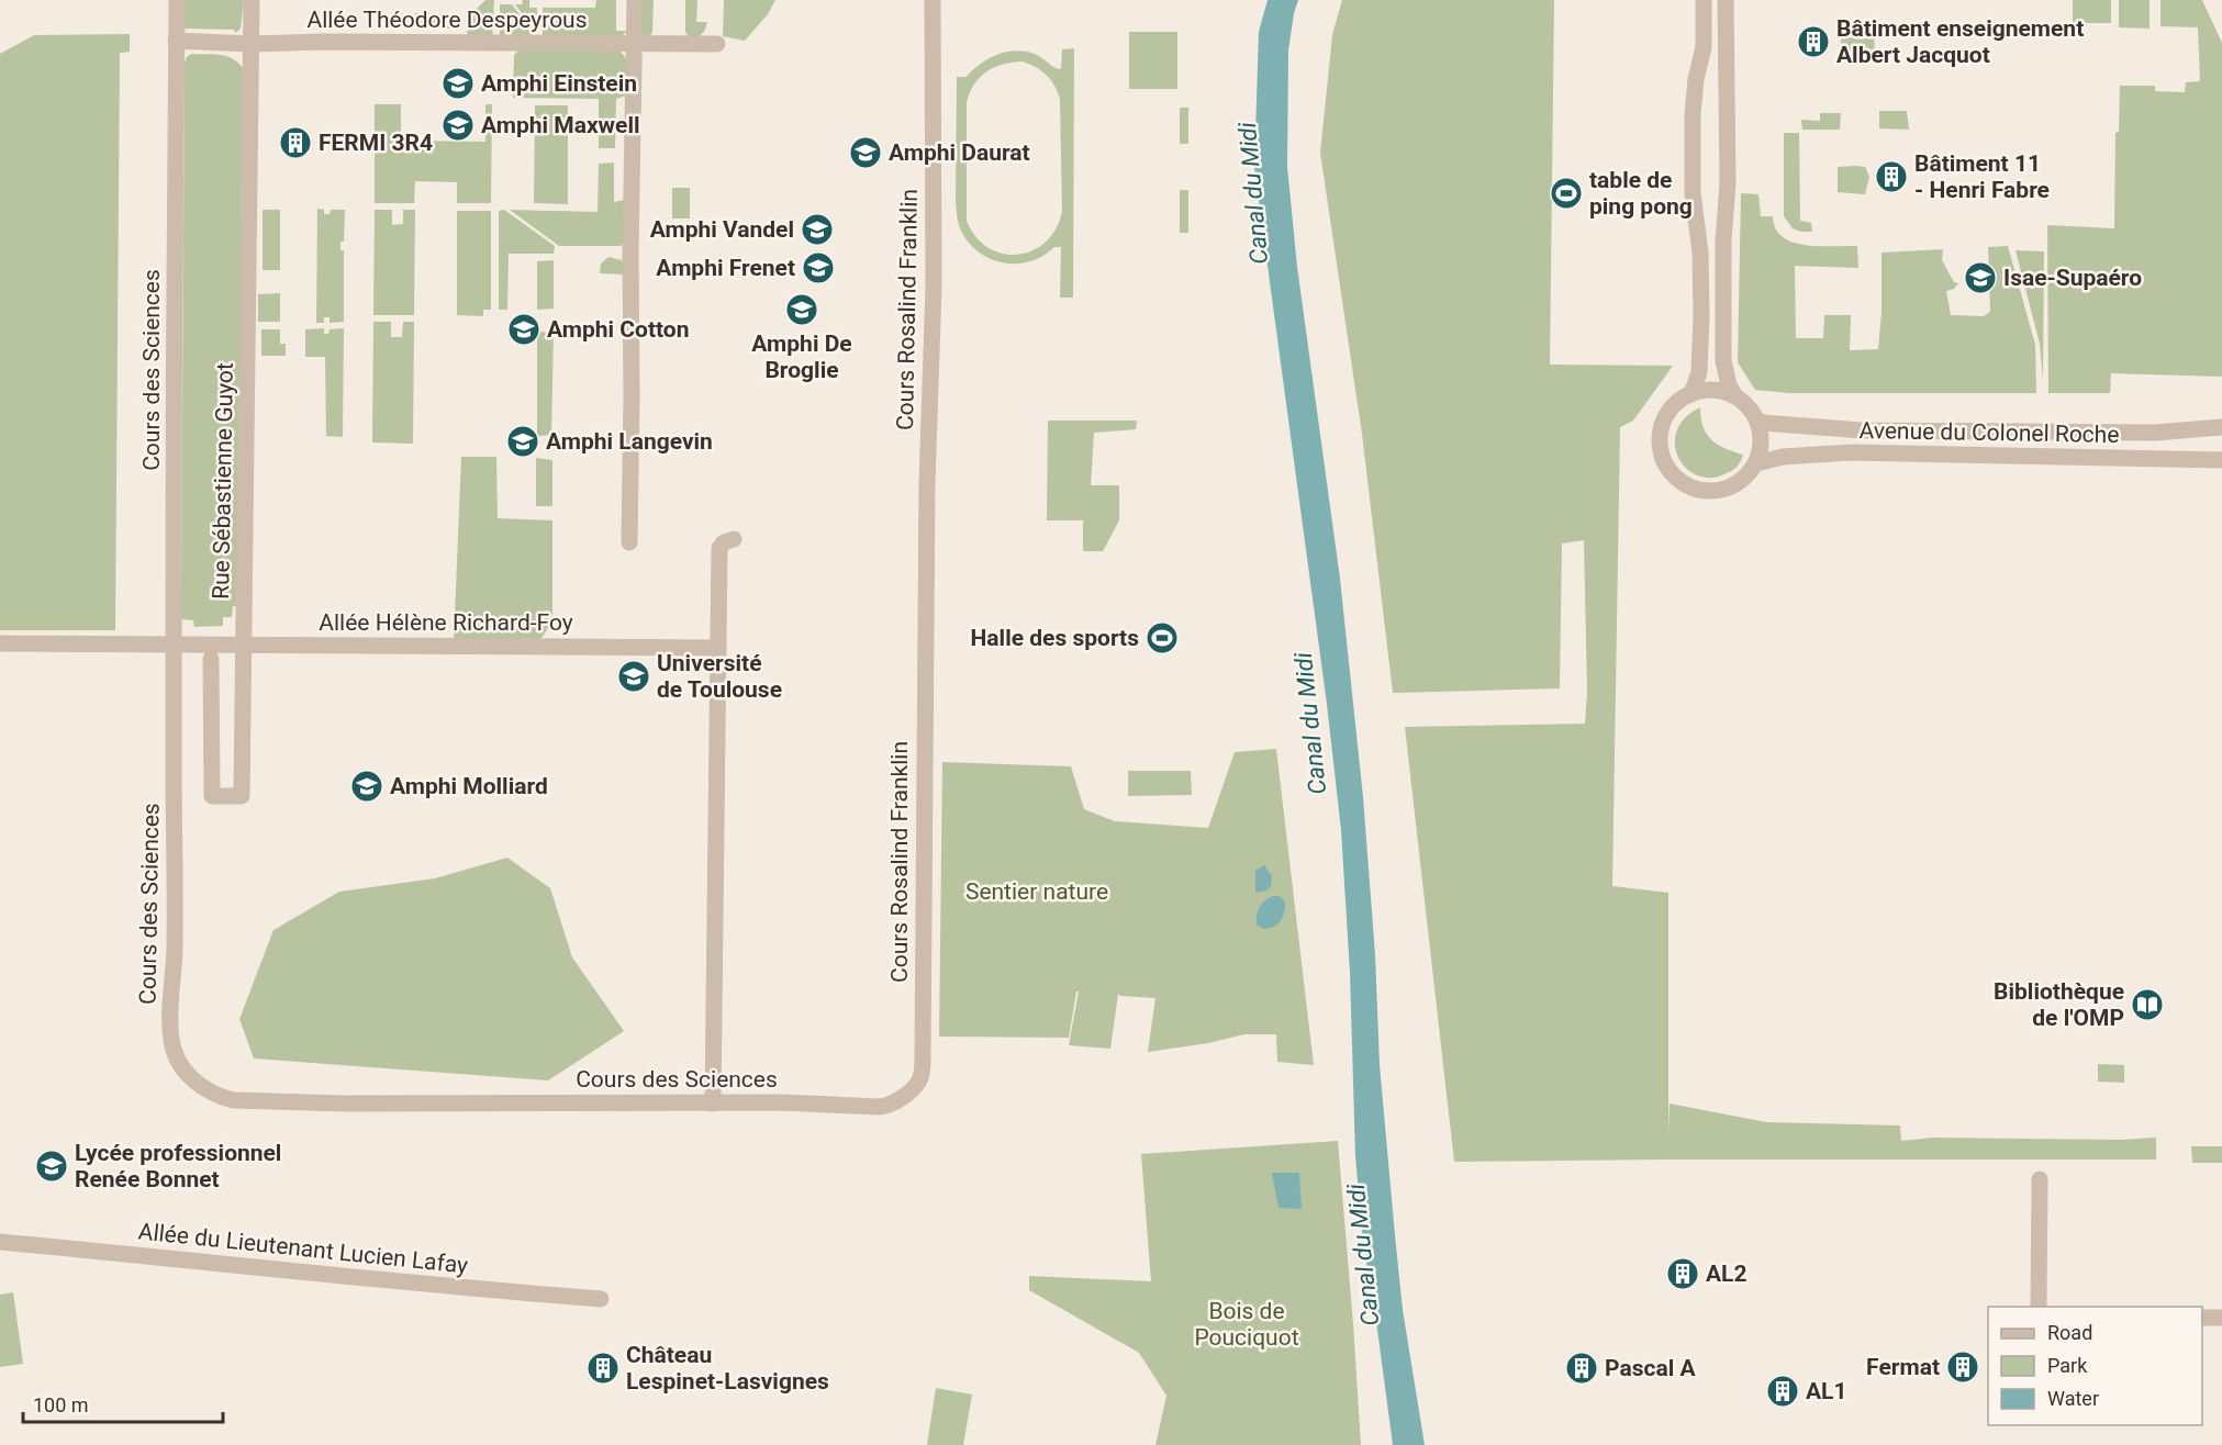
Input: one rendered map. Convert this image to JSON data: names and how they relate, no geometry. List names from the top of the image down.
{
  "streets": {
    "street": [
      "Allée Théodore Despeyrous",
      "Cours Rosalind Franklin",
      "Cours des Sciences",
      "Avenue du Colonel Roche",
      "Rue Sébastienne Guyot",
      "Allée Hélène Richard-Foy",
      "Allée du Lieutenant Lucien Lafay"
    ]
  },
  "crossings": [
    ["Allée Théodore Despeyrous", "Cours des Sciences"],
    ["Allée Théodore Despeyrous", "Rue Sébastienne Guyot"],
    ["Cours Rosalind Franklin", "Cours des Sciences"],
    ["Cours des Sciences", "Allée Hélène Richard-Foy"],
    ["Rue Sébastienne Guyot", "Allée Hélène Richard-Foy"]
  ],
  "water": ["Canal du Midi"],
  "parks": ["Sentier nature", "Bois de Pouciquot"],
  "places": {
    "building": [
      "Bâtiment enseignement Albert Jacquot",
      "FERMI 3R4",
      "Bâtiment 11 - Henri Fabre",
      "AL2",
      "Fermat",
      "Château Lespinet-Lasvignes",
      "Pascal A",
      "AL1"
    ],
    "school or university": [
      "Amphi Einstein",
      "Amphi Maxwell",
      "Amphi Daurat",
      "Amphi Vandel",
      "Amphi Frenet",
      "Isae-Supaéro",
      "Amphi De Broglie",
      "Amphi Cotton",
      "Amphi Langevin",
      "Université de Toulouse",
      "Amphi Molliard",
      "Lycée professionnel Renée Bonnet"
    ],
    "sports": ["table de ping pong", "Halle des sports"],
    "library": ["Bibliothèque de l'OMP"]
  },
  "legend": ["Road", "Park", "Water"],
  "scale_bar": "100 m"
}
